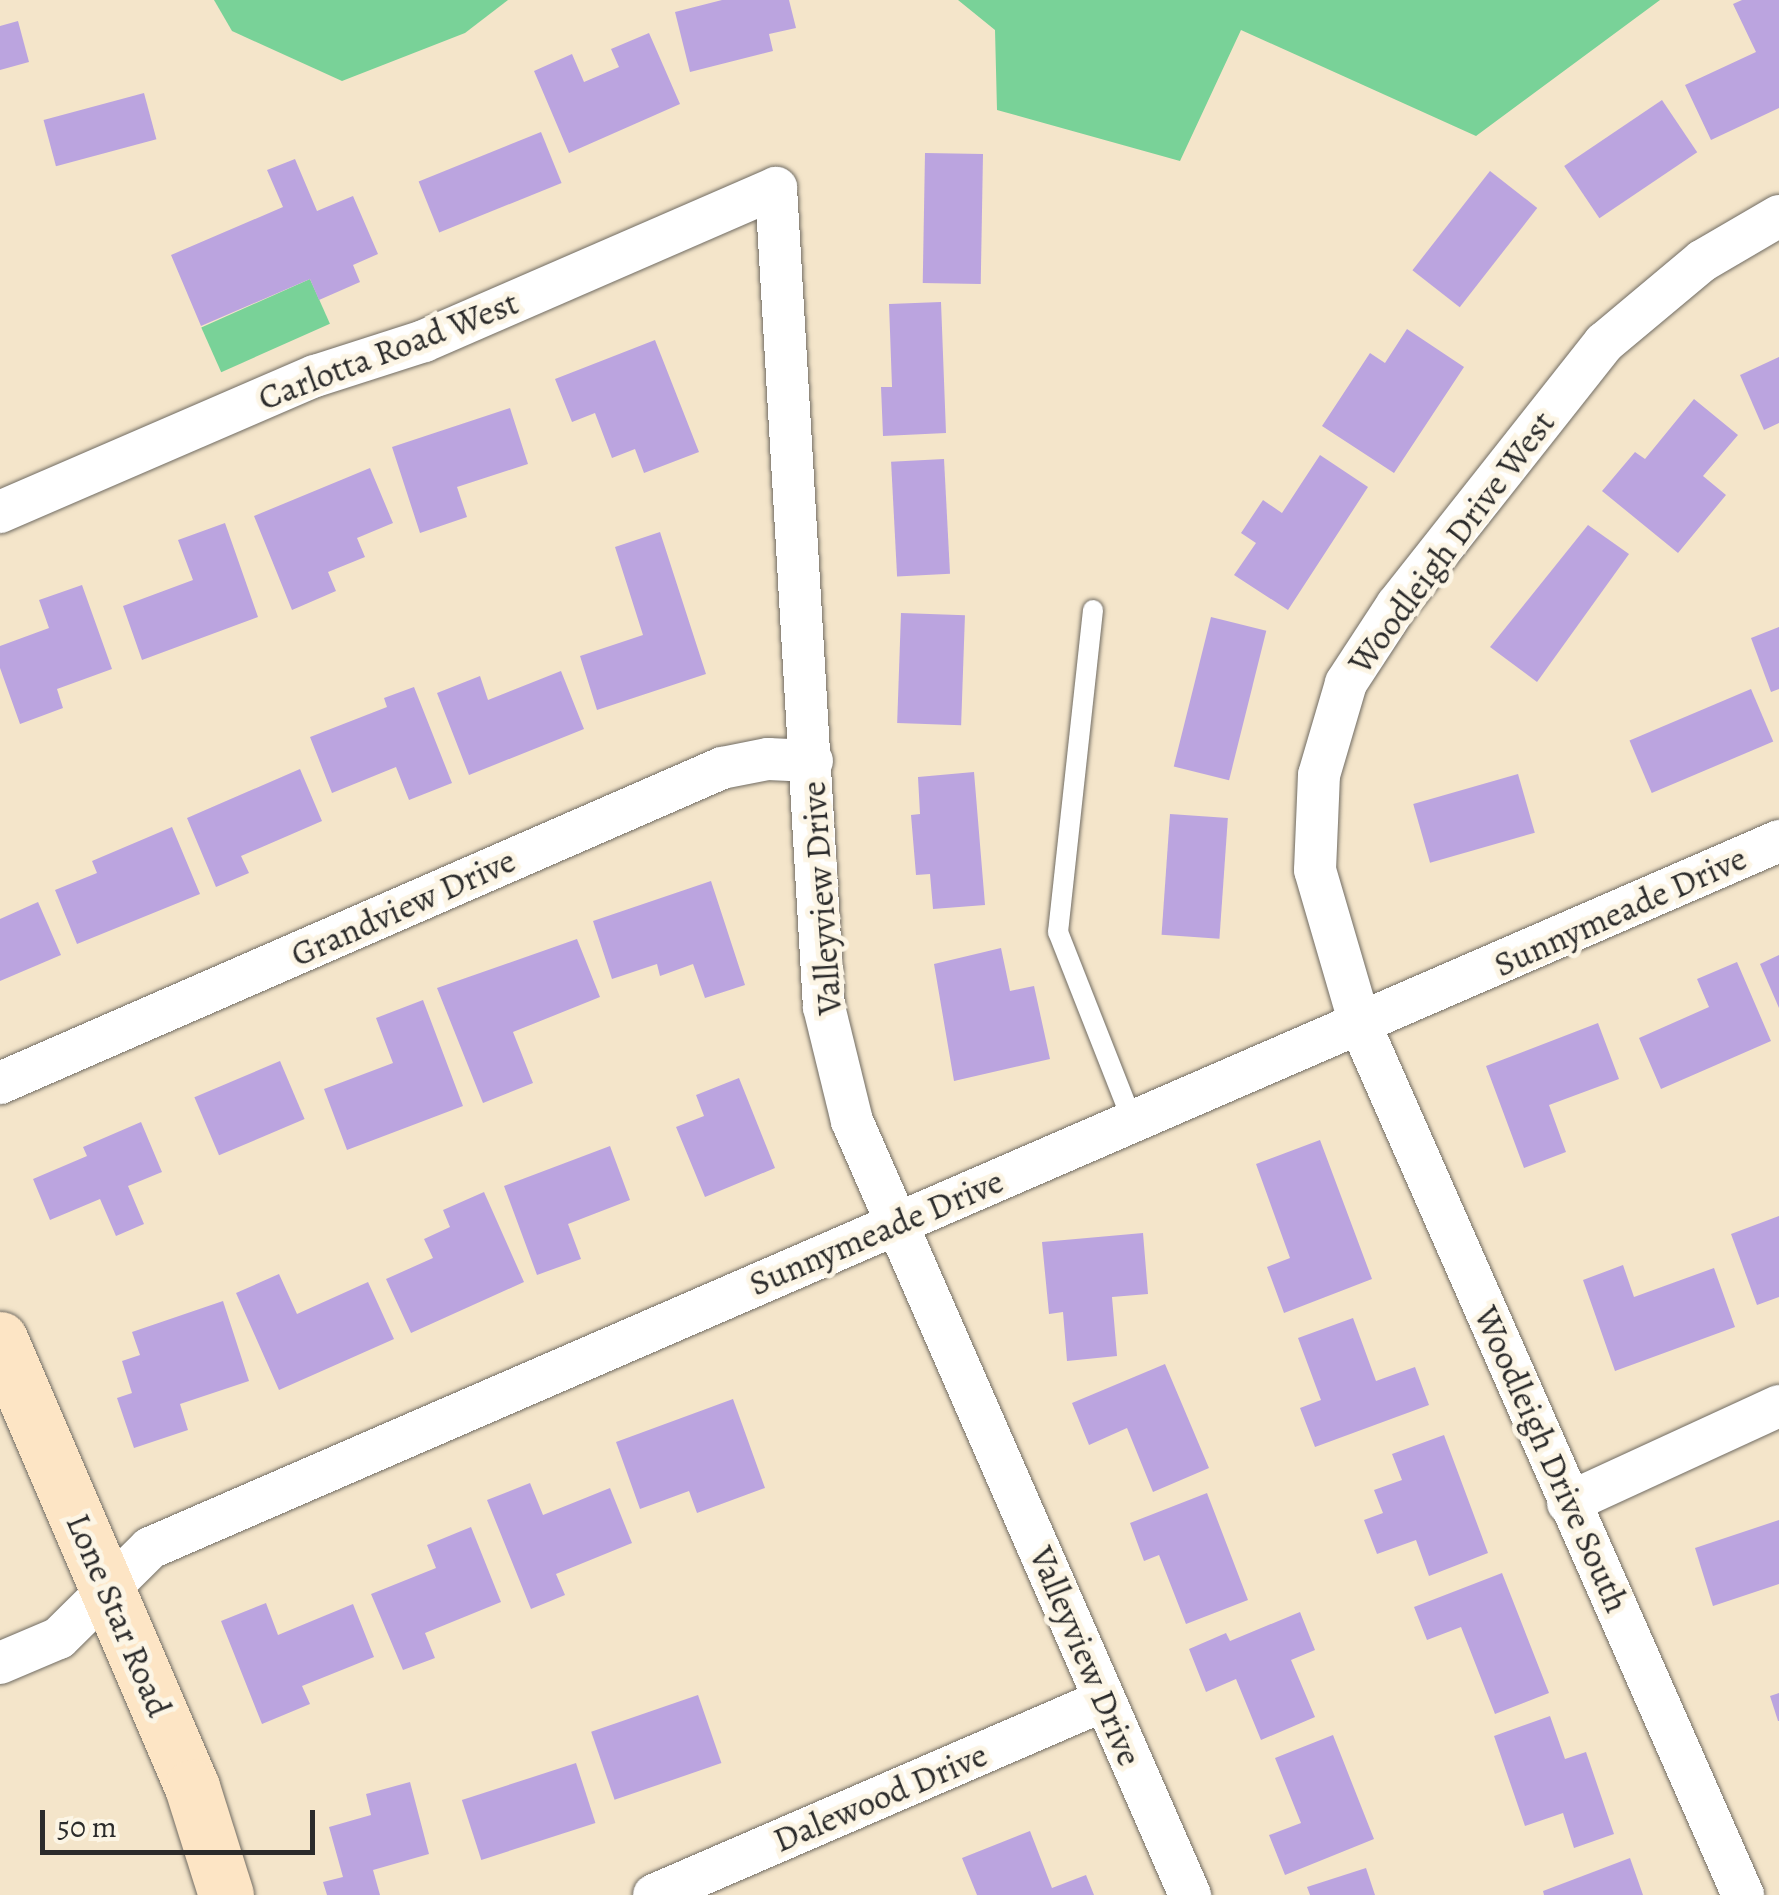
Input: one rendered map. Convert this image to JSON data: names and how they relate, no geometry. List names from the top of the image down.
{
  "streets": {
    "street": [
      "Carlotta Road West",
      "Woodleigh Drive West",
      "Valleyview Drive",
      "Grandview Drive",
      "Sunnymeade Drive",
      "Woodleigh Drive South",
      "Lone Star Road",
      "Dalewood Drive"
    ]
  },
  "crossings": [
    ["Carlotta Road West", "Valleyview Drive"],
    ["Woodleigh Drive West", "Sunnymeade Drive"],
    ["Woodleigh Drive West", "Woodleigh Drive South"],
    ["Valleyview Drive", "Grandview Drive"],
    ["Valleyview Drive", "Sunnymeade Drive"],
    ["Valleyview Drive", "Dalewood Drive"],
    ["Sunnymeade Drive", "Woodleigh Drive South"],
    ["Sunnymeade Drive", "Lone Star Road"]
  ],
  "scale_bar": "50 m"
}
